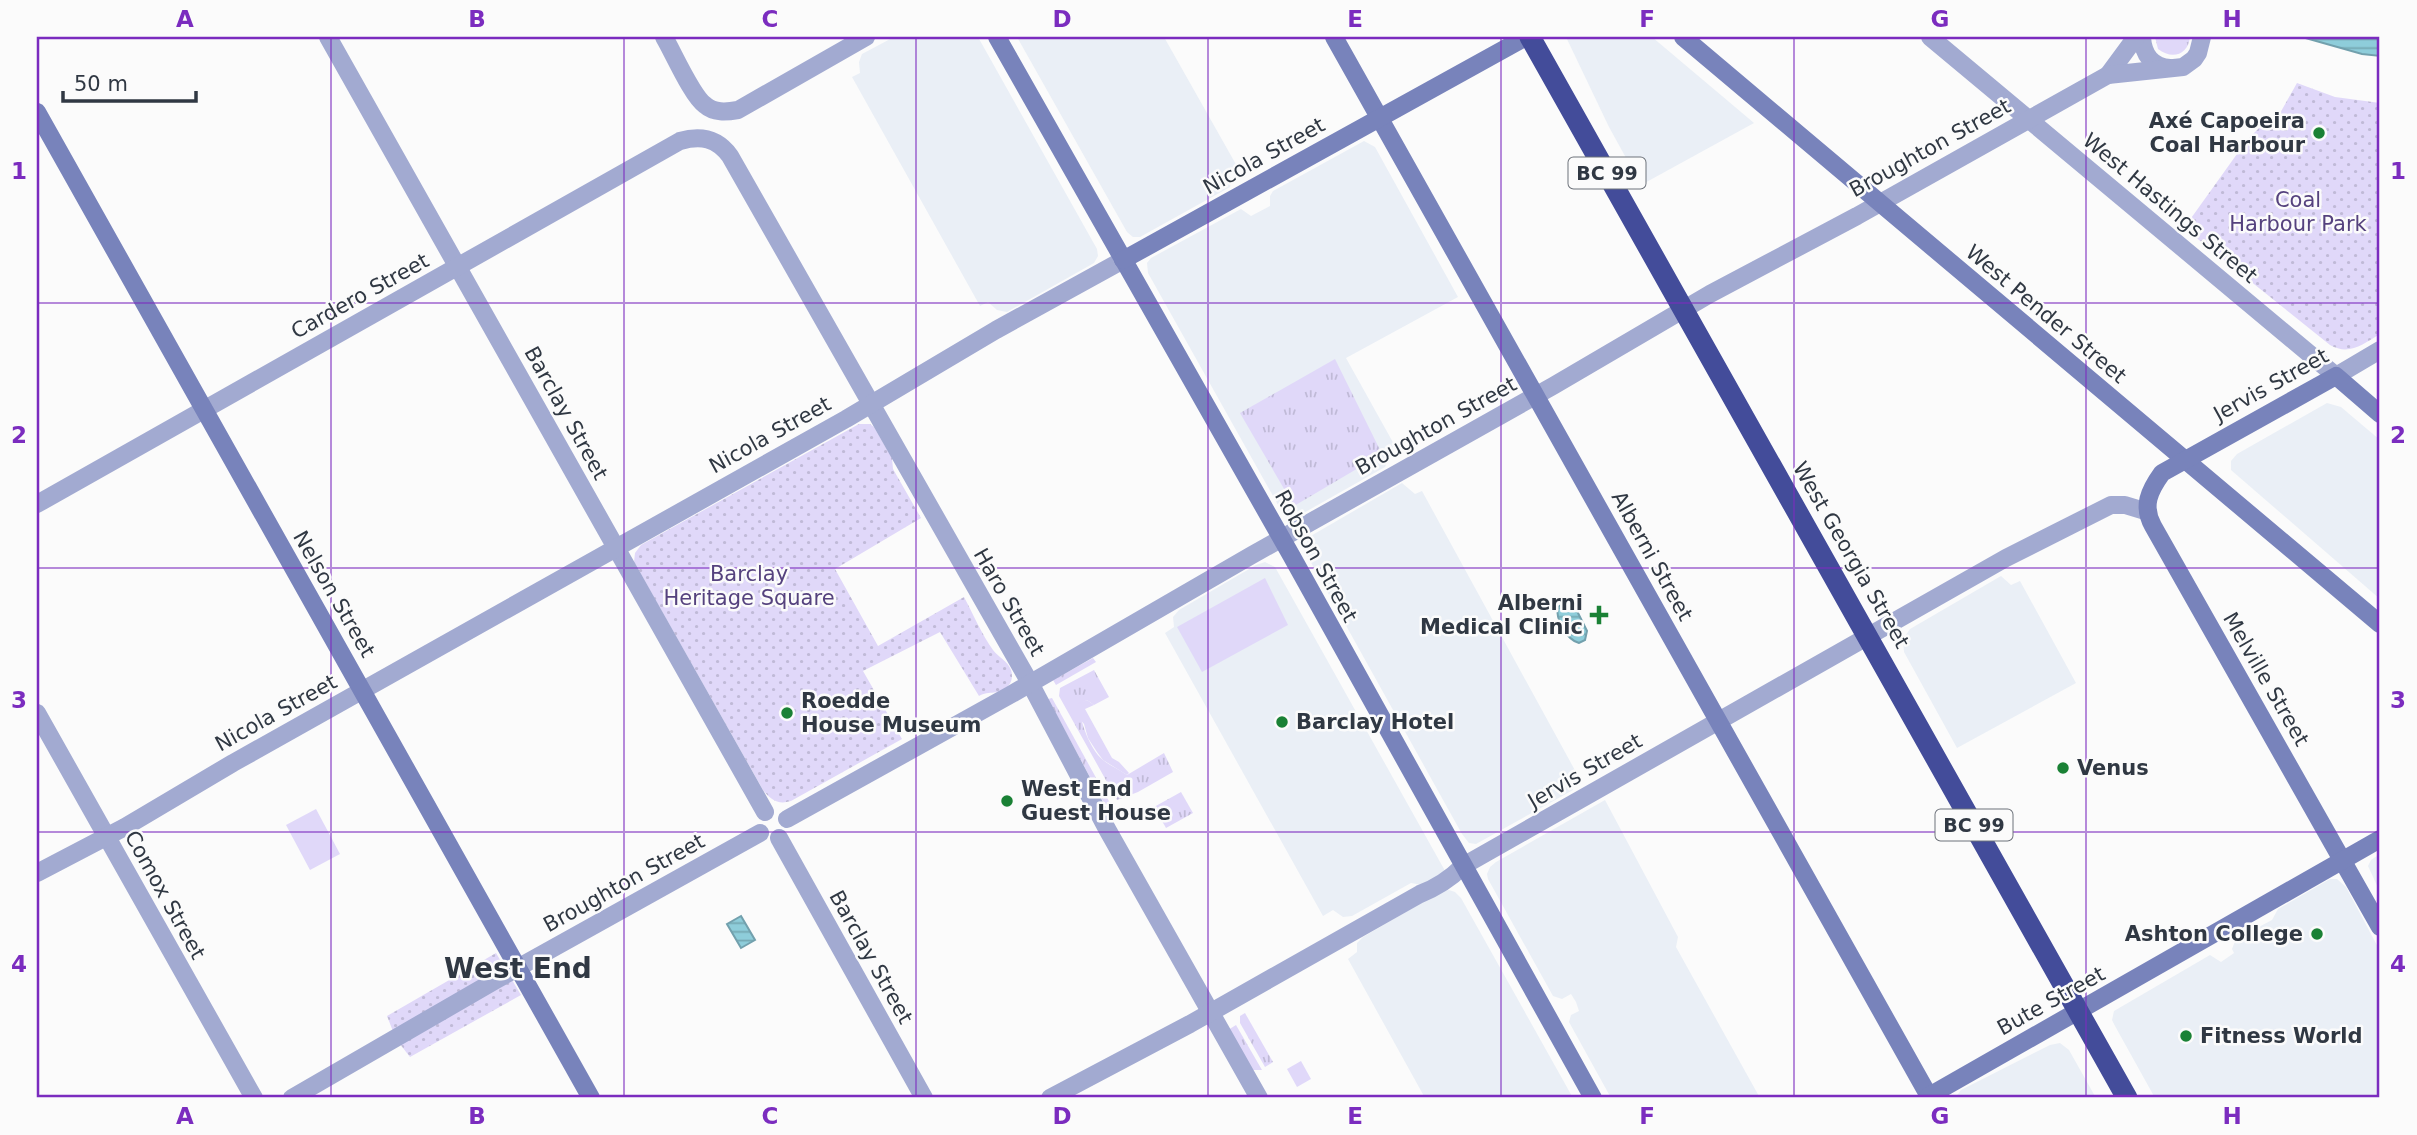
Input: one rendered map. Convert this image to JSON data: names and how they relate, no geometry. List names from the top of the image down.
{
  "streets": {
    "highway": ["BC 99", "West Georgia Street"],
    "street": [
      "Broughton Street",
      "Nicola Street",
      "West Hastings Street",
      "Cardero Street",
      "West Pender Street",
      "Jervis Street",
      "Barclay Street",
      "Robson Street",
      "Alberni Street",
      "Nelson Street",
      "Haro Street",
      "Melville Street",
      "Comox Street",
      "Bute Street"
    ]
  },
  "crossings": [
    ["Broughton Street", "West Hastings Street"],
    ["Broughton Street", "West Pender Street"],
    ["Broughton Street", "Barclay Street"],
    ["Broughton Street", "West Georgia Street"],
    ["Broughton Street", "Robson Street"],
    ["Broughton Street", "Alberni Street"],
    ["Broughton Street", "Nelson Street"],
    ["Broughton Street", "Haro Street"],
    ["Nicola Street", "Barclay Street"],
    ["Nicola Street", "West Georgia Street"],
    ["Nicola Street", "Robson Street"],
    ["Nicola Street", "Alberni Street"],
    ["Nicola Street", "Nelson Street"],
    ["Nicola Street", "Haro Street"],
    ["Nicola Street", "Comox Street"],
    ["West Hastings Street", "Jervis Street"],
    ["Cardero Street", "Barclay Street"],
    ["Cardero Street", "Nelson Street"],
    ["Cardero Street", "Haro Street"],
    ["West Pender Street", "Jervis Street"],
    ["Jervis Street", "West Georgia Street"],
    ["Jervis Street", "Robson Street"],
    ["Jervis Street", "Alberni Street"],
    ["Jervis Street", "Haro Street"],
    ["Jervis Street", "Melville Street"],
    ["West Georgia Street", "Bute Street"],
    ["Alberni Street", "Bute Street"],
    ["Melville Street", "Bute Street"]
  ],
  "districts": ["West End"],
  "parks": ["Coal Harbour Park", "Barclay Heritage Square"],
  "places": {
    "other": [
      "Axé Capoeira Coal Harbour",
      "Roedde House Museum",
      "Barclay Hotel",
      "Venus",
      "West End Guest House",
      "Ashton College",
      "Fitness World"
    ],
    "health": ["Alberni Medical Clinic"]
  },
  "scale_bar": "50 m",
  "grid": {
    "columns": [
      "A",
      "B",
      "C",
      "D",
      "E",
      "F",
      "G",
      "H"
    ],
    "rows": [
      "1",
      "2",
      "3",
      "4"
    ]
  }
}
